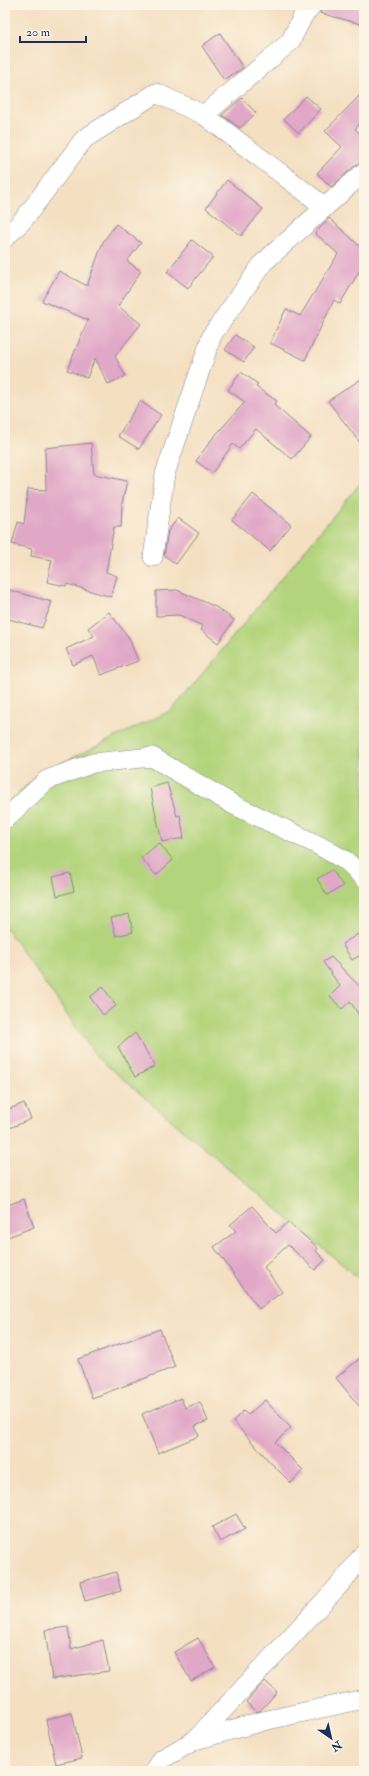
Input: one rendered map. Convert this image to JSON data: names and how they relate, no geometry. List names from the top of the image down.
{
  "scale_bar": "20 m",
  "north": "bottom right"
}
